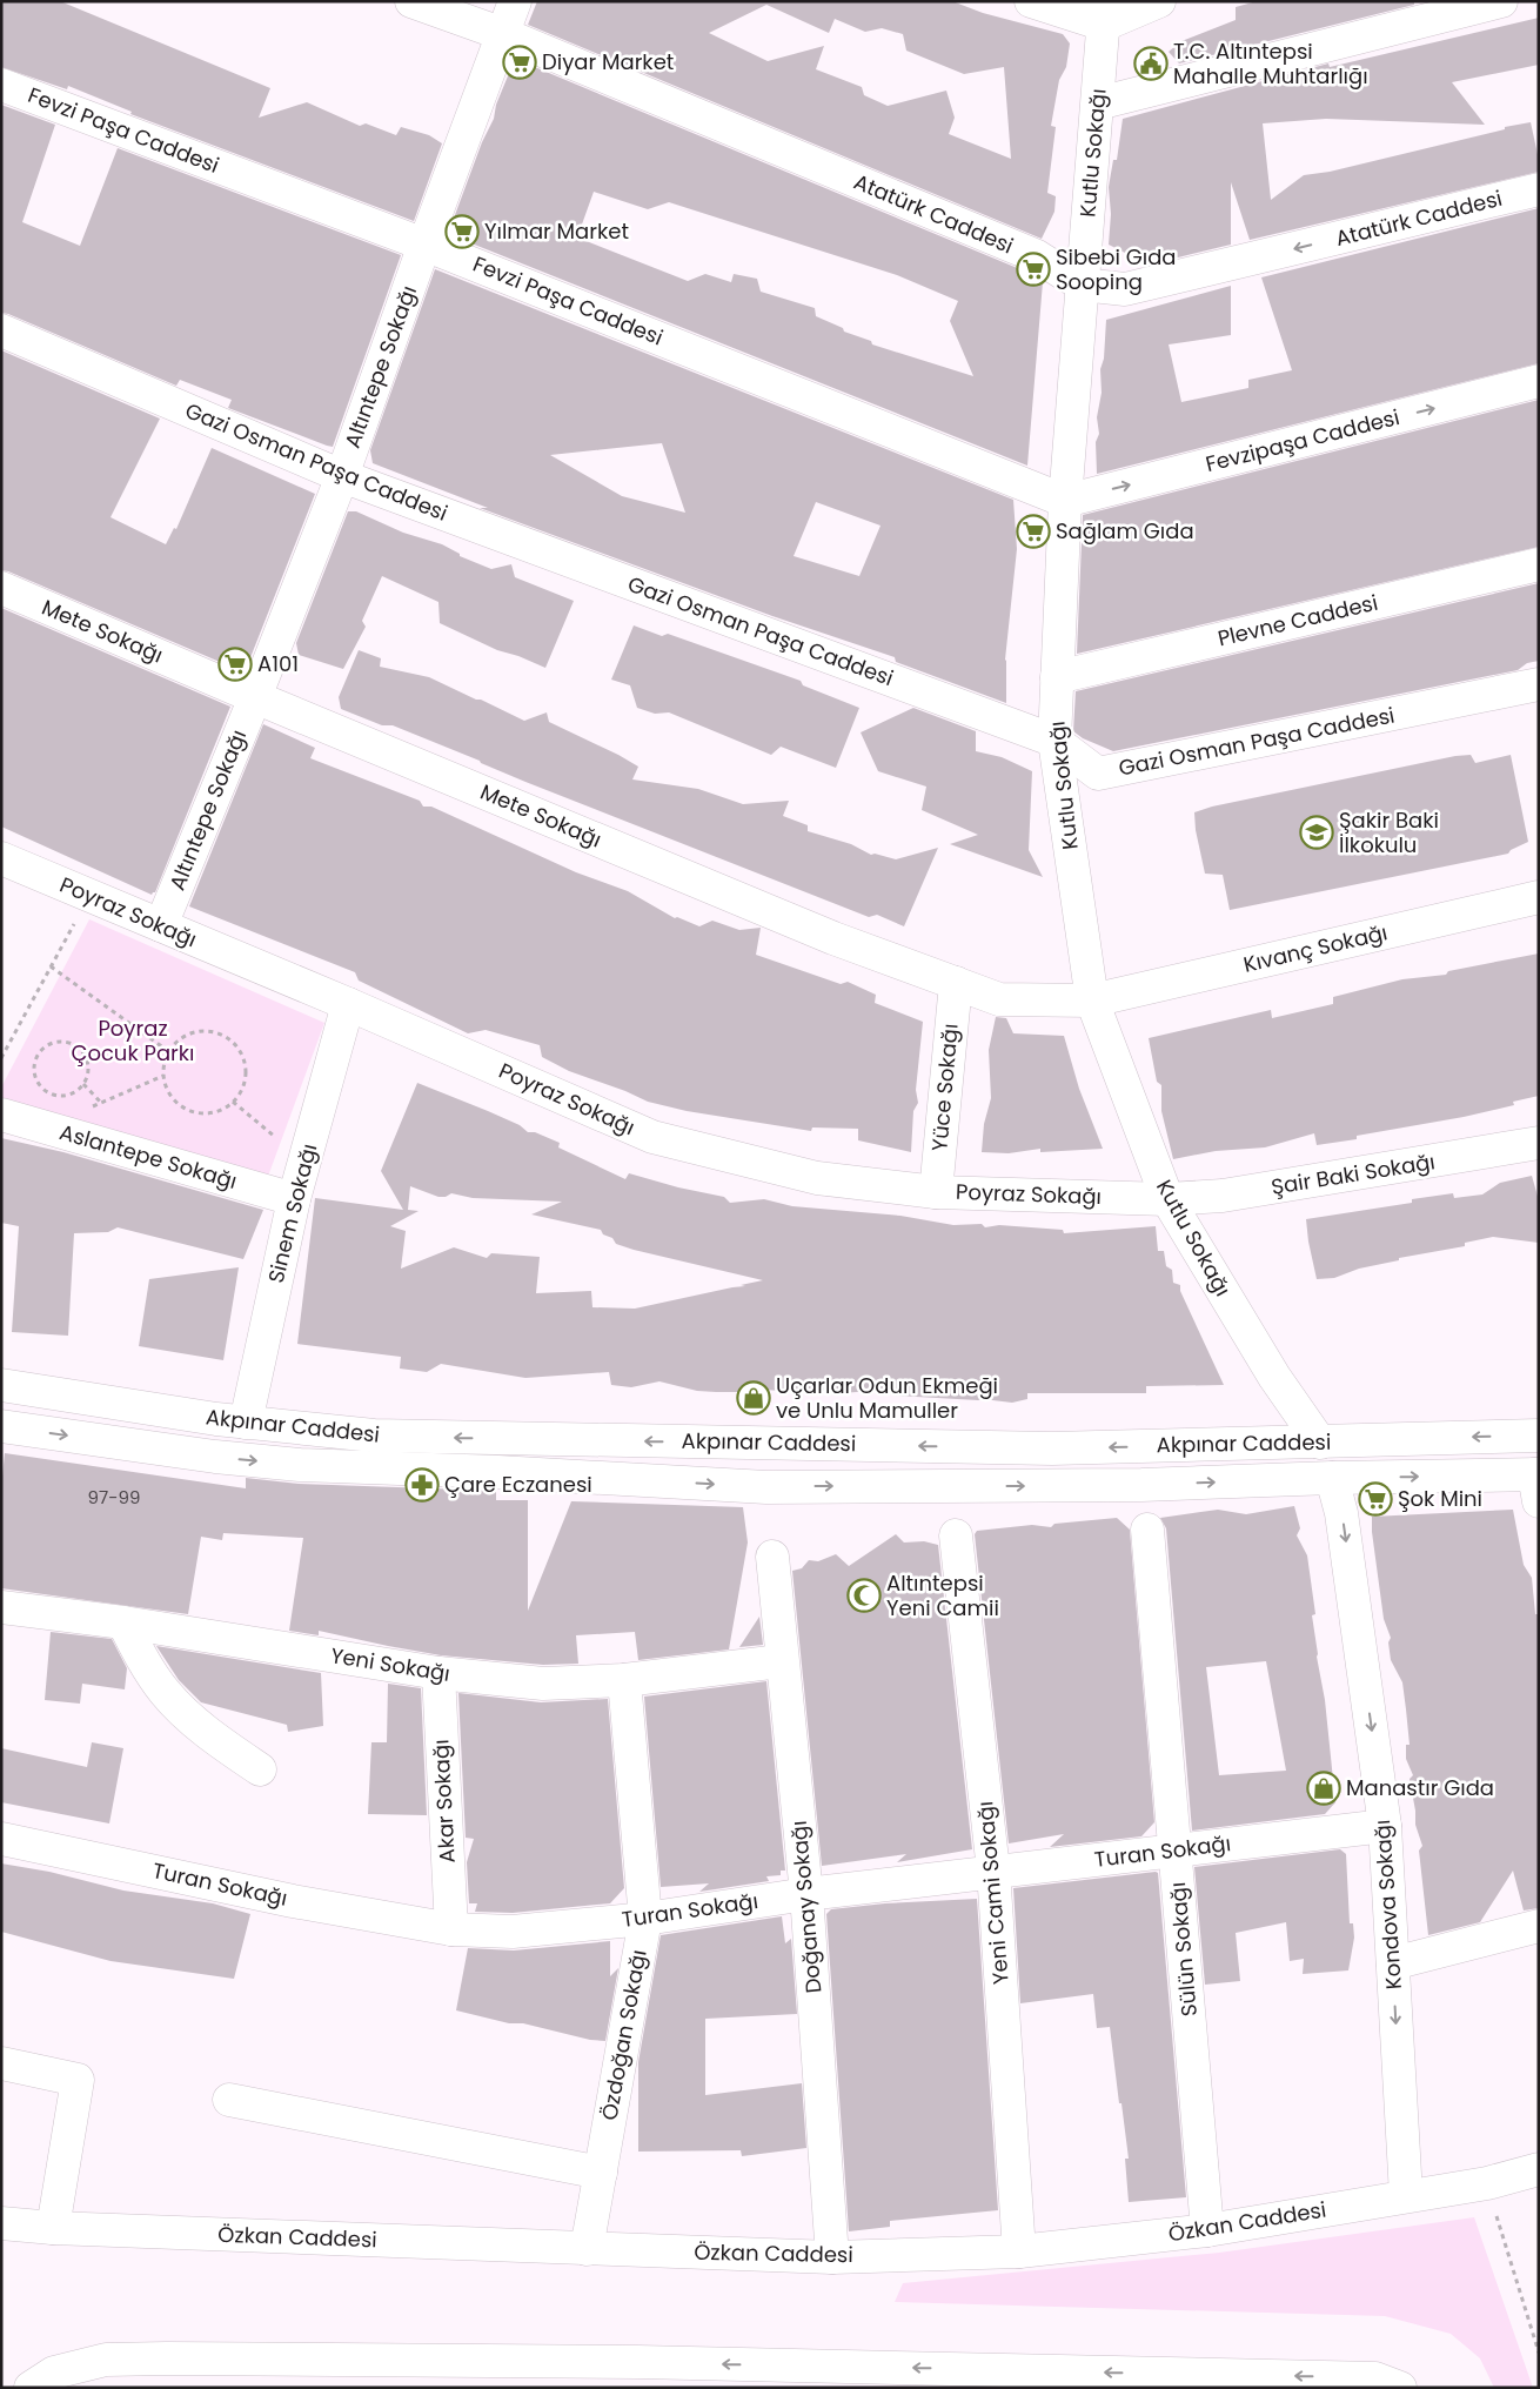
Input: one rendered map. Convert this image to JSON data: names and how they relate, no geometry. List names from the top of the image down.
{
  "streets": {
    "street": [
      "Fevzi Paşa Caddesi",
      "Kutlu Sokağı",
      "Atatürk Caddesi",
      "Altıntepe Sokağı",
      "Fevzipaşa Caddesi",
      "Gazi Osman Paşa Caddesi",
      "Plevne Caddesi",
      "Mete Sokağı",
      "Poyraz Sokağı",
      "Kıvanç Sokağı",
      "Yüce Sokağı",
      "Aslantepe Sokağı",
      "Şair Baki Sokağı",
      "Sinem Sokağı",
      "Akpınar Caddesi",
      "Yeni Sokağı",
      "Akar Sokağı",
      "Turan Sokağı",
      "Yeni Cami Sokağı",
      "Kondova Sokağı",
      "Doğanay Sokağı",
      "Sülün Sokağı",
      "Özdoğan Sokağı",
      "Özkan Caddesi"
    ]
  },
  "crossings": [
    ["Fevzi Paşa Caddesi", "Kutlu Sokağı"],
    ["Fevzi Paşa Caddesi", "Altıntepe Sokağı"],
    ["Fevzi Paşa Caddesi", "Fevzipaşa Caddesi"],
    ["Kutlu Sokağı", "Atatürk Caddesi"],
    ["Kutlu Sokağı", "Fevzipaşa Caddesi"],
    ["Kutlu Sokağı", "Gazi Osman Paşa Caddesi"],
    ["Kutlu Sokağı", "Plevne Caddesi"],
    ["Kutlu Sokağı", "Mete Sokağı"],
    ["Kutlu Sokağı", "Poyraz Sokağı"],
    ["Kutlu Sokağı", "Kıvanç Sokağı"],
    ["Kutlu Sokağı", "Şair Baki Sokağı"],
    ["Kutlu Sokağı", "Akpınar Caddesi"],
    ["Kutlu Sokağı", "Kondova Sokağı"],
    ["Atatürk Caddesi", "Altıntepe Sokağı"],
    ["Altıntepe Sokağı", "Gazi Osman Paşa Caddesi"],
    ["Altıntepe Sokağı", "Mete Sokağı"],
    ["Altıntepe Sokağı", "Poyraz Sokağı"],
    ["Mete Sokağı", "Kıvanç Sokağı"],
    ["Mete Sokağı", "Yüce Sokağı"],
    ["Poyraz Sokağı", "Yüce Sokağı"],
    ["Poyraz Sokağı", "Şair Baki Sokağı"],
    ["Poyraz Sokağı", "Sinem Sokağı"],
    ["Aslantepe Sokağı", "Sinem Sokağı"],
    ["Sinem Sokağı", "Akpınar Caddesi"],
    ["Akpınar Caddesi", "Kondova Sokağı"],
    ["Yeni Sokağı", "Akar Sokağı"],
    ["Yeni Sokağı", "Doğanay Sokağı"],
    ["Yeni Sokağı", "Özdoğan Sokağı"],
    ["Akar Sokağı", "Turan Sokağı"],
    ["Turan Sokağı", "Yeni Cami Sokağı"],
    ["Turan Sokağı", "Kondova Sokağı"],
    ["Turan Sokağı", "Doğanay Sokağı"],
    ["Turan Sokağı", "Sülün Sokağı"],
    ["Turan Sokağı", "Özdoğan Sokağı"],
    ["Yeni Cami Sokağı", "Özkan Caddesi"],
    ["Kondova Sokağı", "Özkan Caddesi"],
    ["Doğanay Sokağı", "Özkan Caddesi"],
    ["Sülün Sokağı", "Özkan Caddesi"],
    ["Özdoğan Sokağı", "Özkan Caddesi"]
  ],
  "one_way": ["Fevzipaşa Caddesi", "Kondova Sokağı"],
  "parks": ["Poyraz Çocuk Parkı"],
  "places": {
    "supermarket": [
      "Diyar Market",
      "Yılmar Market",
      "Sibebi Gıda Sooping",
      "Sağlam Gıda",
      "A101",
      "Şok Mini"
    ],
    "public building": ["T.C. Altıntepsi Mahalle Muhtarlığı"],
    "school or university": ["Şakir Baki İlkokulu"],
    "shop": ["Uçarlar Odun Ekmeği ve Unlu Mamuller", "Manastır Gıda"],
    "pharmacy": ["Çare Eczanesi"],
    "mosque": ["Altıntepsi Yeni Camii"]
  },
  "house_numbers": ["97-99"]
}
